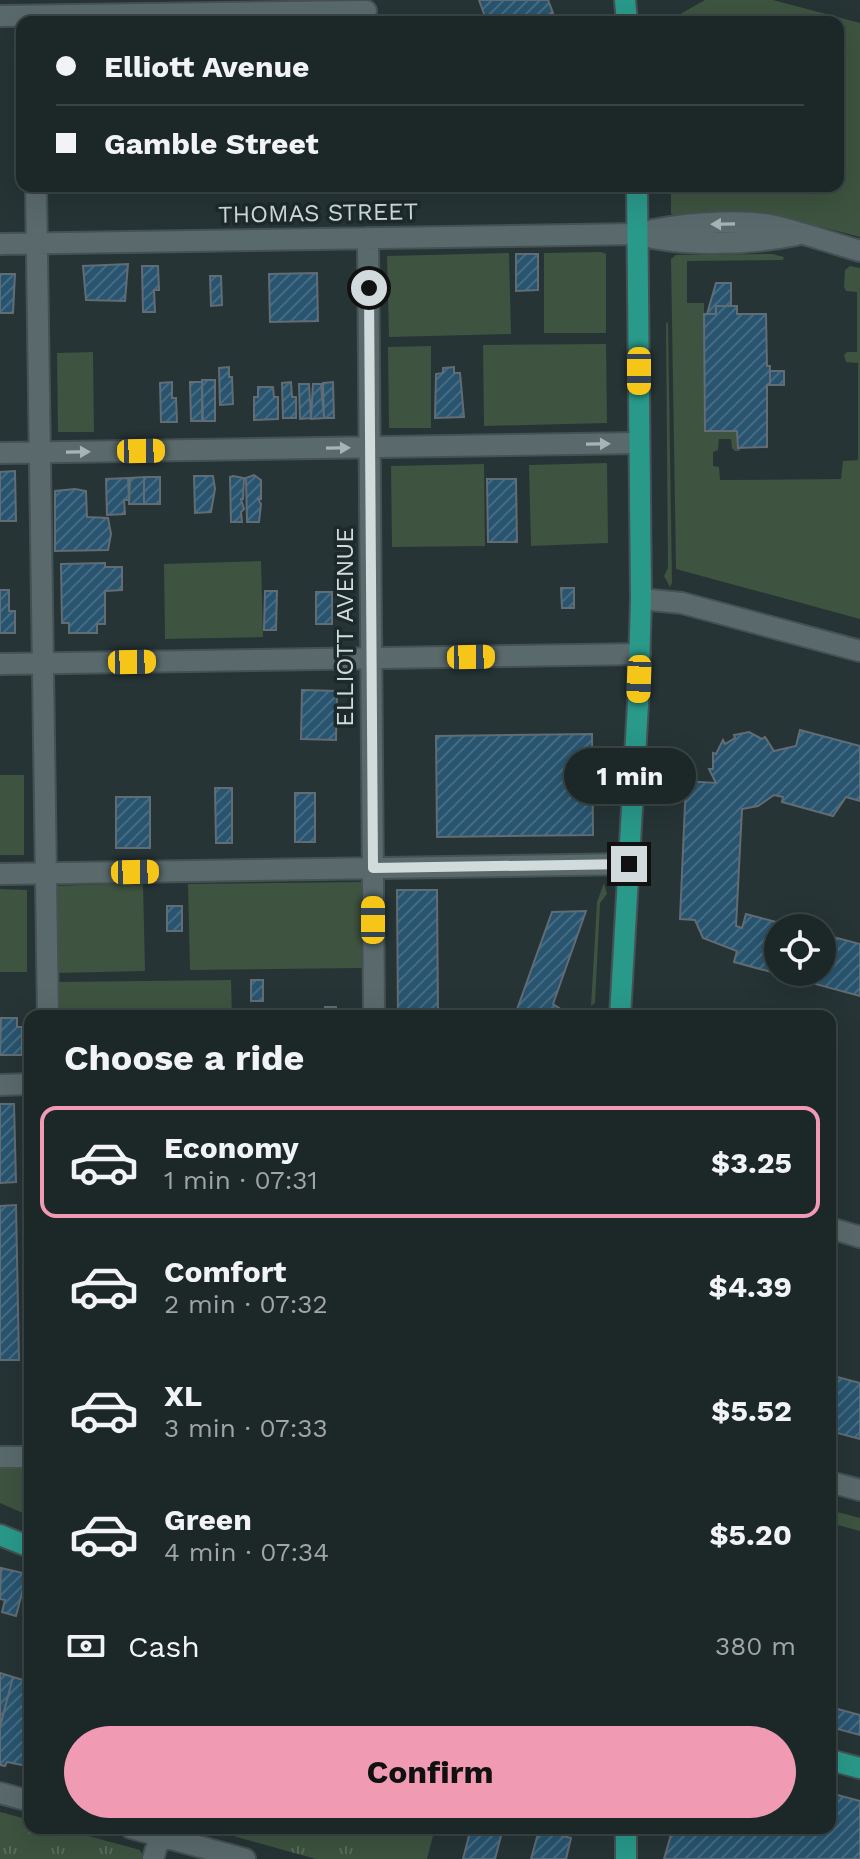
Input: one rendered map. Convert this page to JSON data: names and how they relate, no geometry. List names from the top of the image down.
{
  "streets": {
    "street": ["THOMAS STREET", "ELLIOTT AVENUE"]
  },
  "crossings": [
    ["THOMAS STREET", "ELLIOTT AVENUE"]
  ],
  "page": {
    "banner": ["Elliott Avenue", "Gamble Street"],
    "bubble": "1 min",
    "heading": "Choose a ride",
    "list": [
      {
        "name": "Economy",
        "note": "1 min · 07:31",
        "value": "$3.25"
      },
      {
        "name": "Comfort",
        "note": "2 min · 07:32",
        "value": "$4.39"
      },
      {
        "name": "XL",
        "note": "3 min · 07:33",
        "value": "$5.52"
      },
      {
        "name": "Green",
        "note": "4 min · 07:34",
        "value": "$5.20"
      }
    ],
    "pay": ["Cash", "380 m"],
    "buttons": "Confirm"
  }
}
